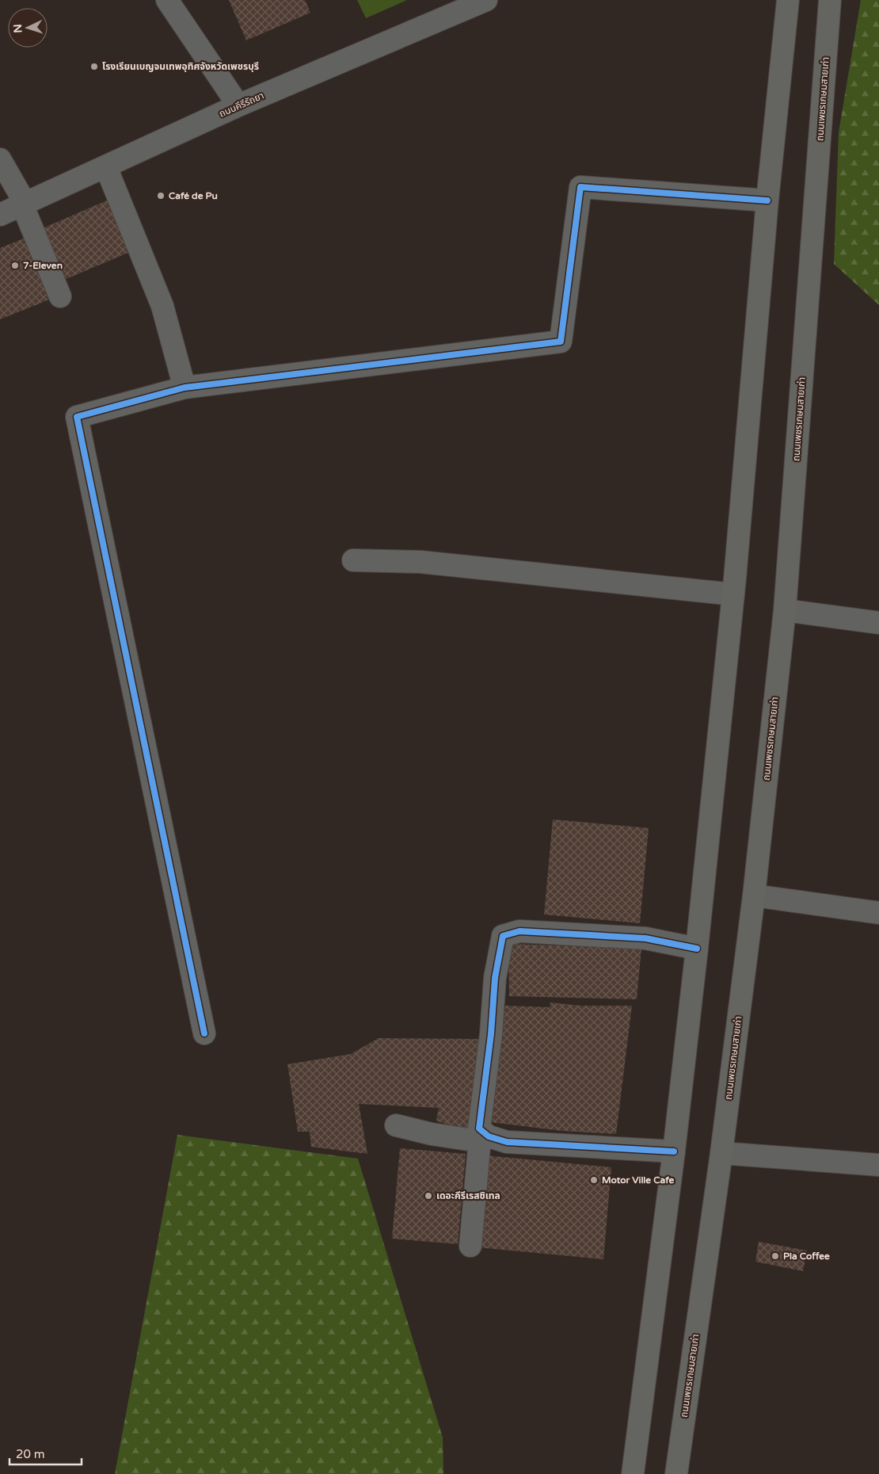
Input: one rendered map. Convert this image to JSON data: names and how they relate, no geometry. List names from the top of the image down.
{
  "streets": {
    "main road": ["ถนนเพชรเกษมสายเก่า"],
    "street": ["ถนนคีรีรัถยา"]
  },
  "places": [
    "โรงเรียนเบญจมเทพอุทิศจังหวัดเพชรบุรี",
    "Café de Pu",
    "7-Eleven",
    "Motor Ville Cafe",
    "เดอะคีรีเรสซิเทล",
    "Pla Coffee"
  ],
  "scale_bar": "20 m",
  "north": "left"
}
